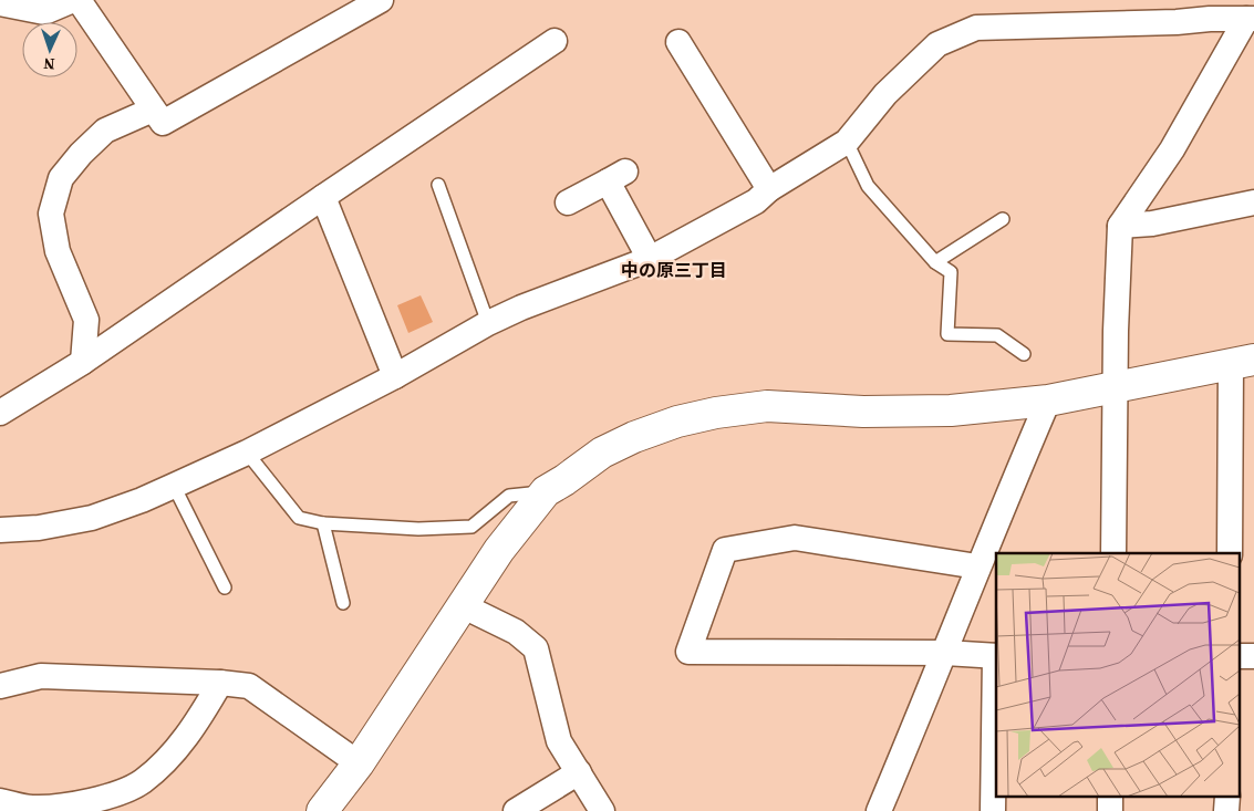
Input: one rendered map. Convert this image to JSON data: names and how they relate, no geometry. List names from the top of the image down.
{
  "districts": ["中の原三丁目"],
  "north": "bottom"
}
